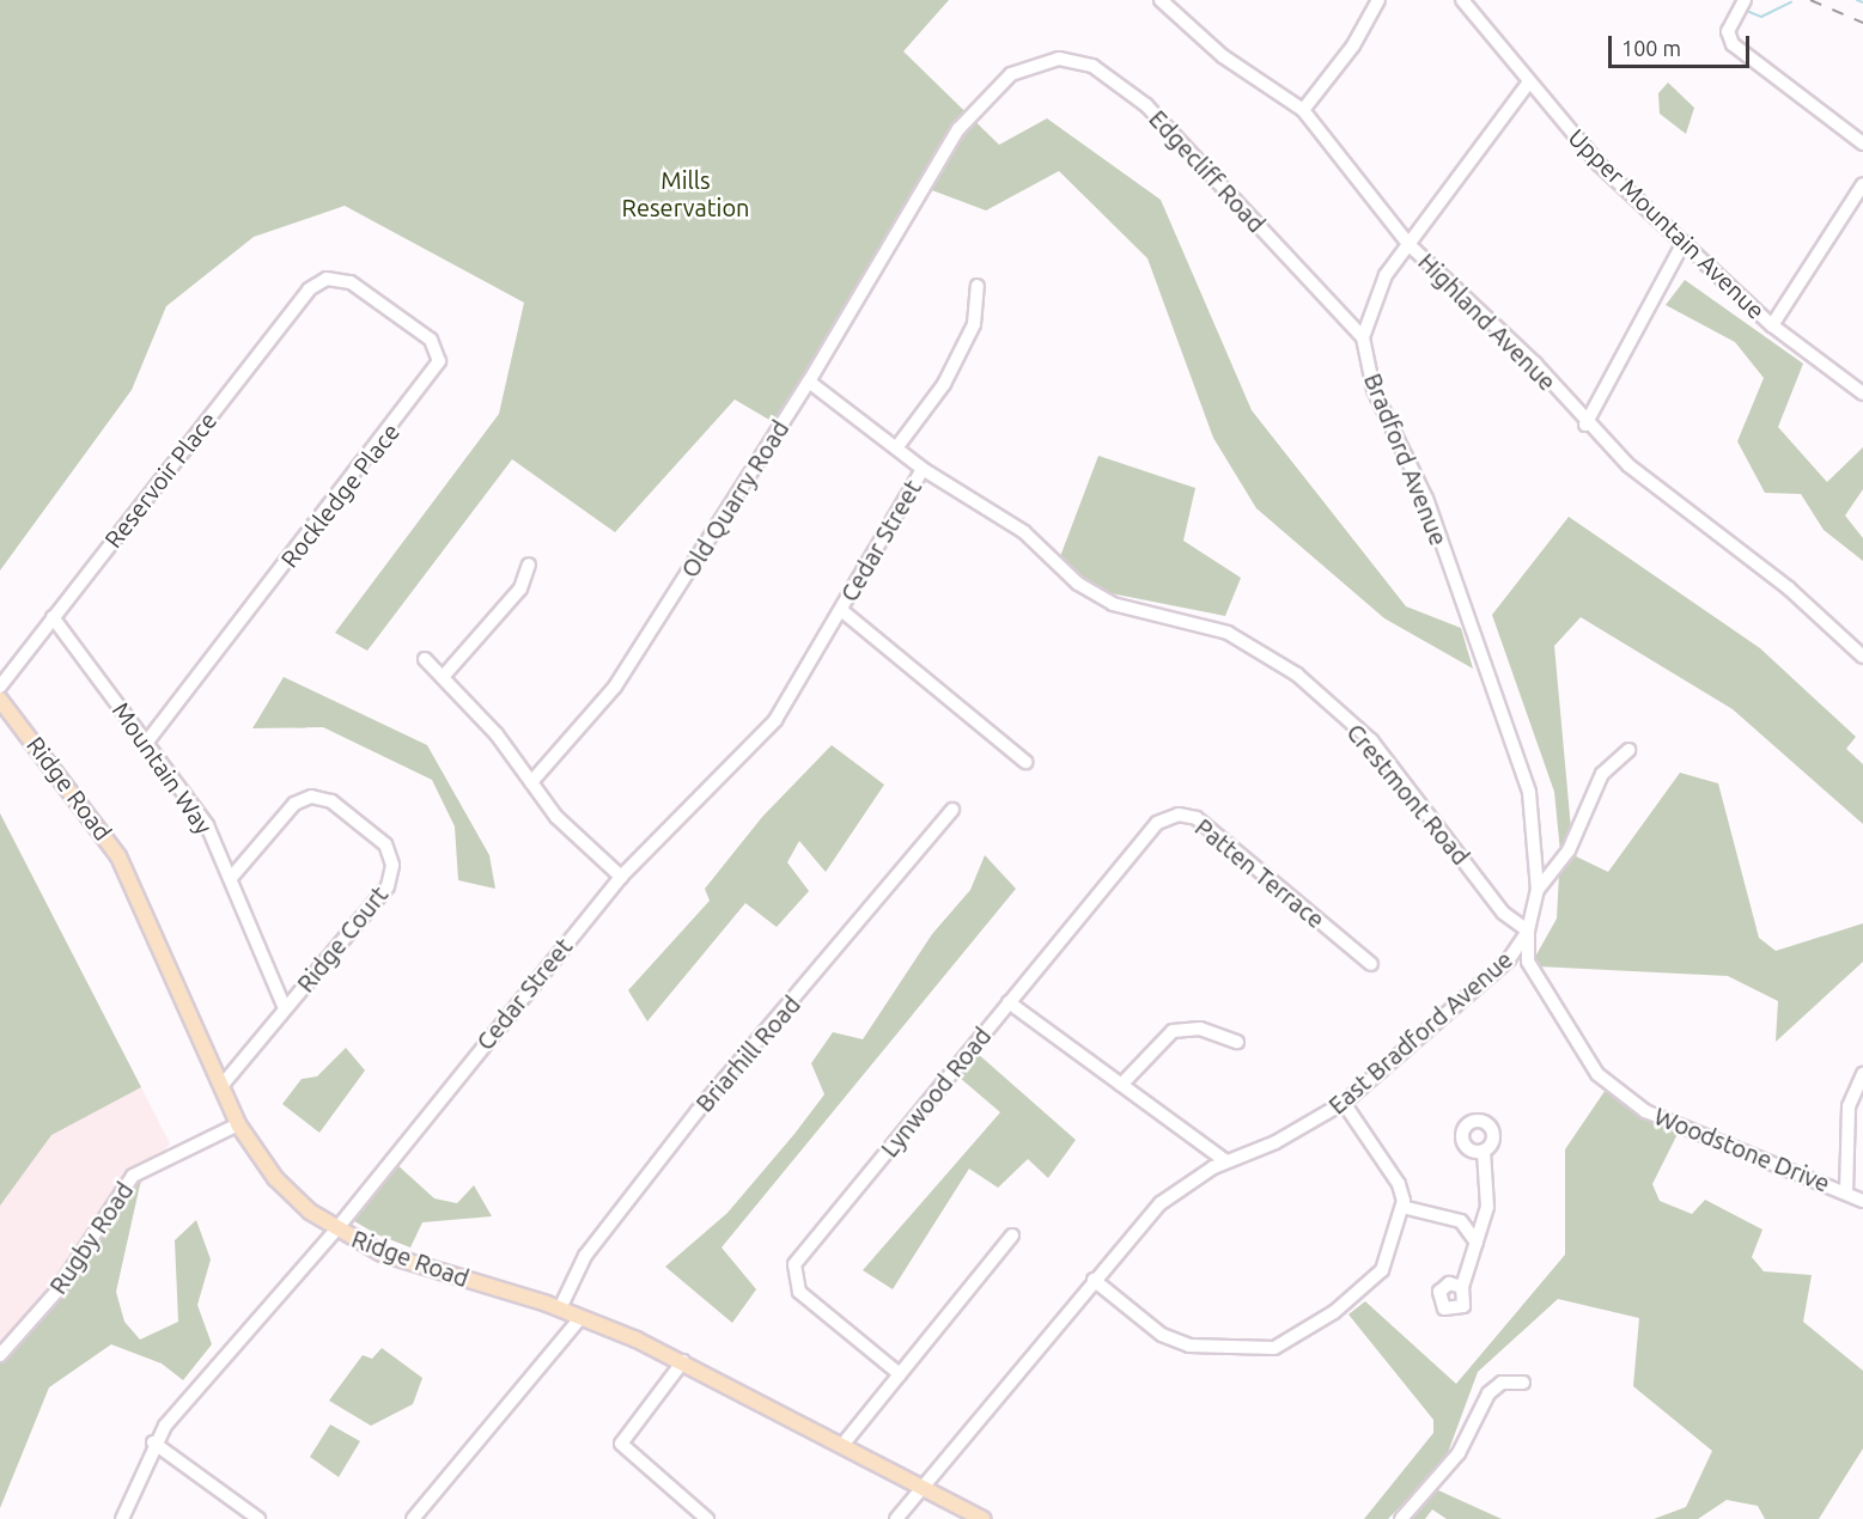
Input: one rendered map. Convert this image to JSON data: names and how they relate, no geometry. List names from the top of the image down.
{
  "streets": {
    "main road": ["Ridge Road"],
    "street": [
      "Edgecliff Road",
      "Upper Mountain Avenue",
      "Highland Avenue",
      "Bradford Avenue",
      "Reservoir Place",
      "Rockledge Place",
      "Old Quarry Road",
      "Cedar Street",
      "Mountain Way",
      "Crestmont Road",
      "Patten Terrace",
      "Ridge Court",
      "East Bradford Avenue",
      "Briarhill Road",
      "Lynwood Road",
      "Woodstone Drive",
      "Rugby Road"
    ]
  },
  "crossings": [
    ["Edgecliff Road", "Bradford Avenue"],
    ["Edgecliff Road", "Old Quarry Road"],
    ["Upper Mountain Avenue", "Bradford Avenue"],
    ["Highland Avenue", "Bradford Avenue"],
    ["Bradford Avenue", "East Bradford Avenue"],
    ["Reservoir Place", "Rockledge Place"],
    ["Reservoir Place", "Mountain Way"],
    ["Rockledge Place", "Mountain Way"],
    ["Old Quarry Road", "Crestmont Road"],
    ["Cedar Street", "Ridge Road"],
    ["Cedar Street", "Crestmont Road"],
    ["Mountain Way", "Ridge Court"],
    ["Ridge Road", "Ridge Court"],
    ["Ridge Road", "East Bradford Avenue"],
    ["Ridge Road", "Briarhill Road"],
    ["Ridge Road", "Rugby Road"],
    ["Crestmont Road", "East Bradford Avenue"],
    ["Crestmont Road", "Woodstone Drive"],
    ["Patten Terrace", "Lynwood Road"],
    ["East Bradford Avenue", "Woodstone Drive"]
  ],
  "parks": ["Mills Reservation"],
  "scale_bar": "100 m"
}
